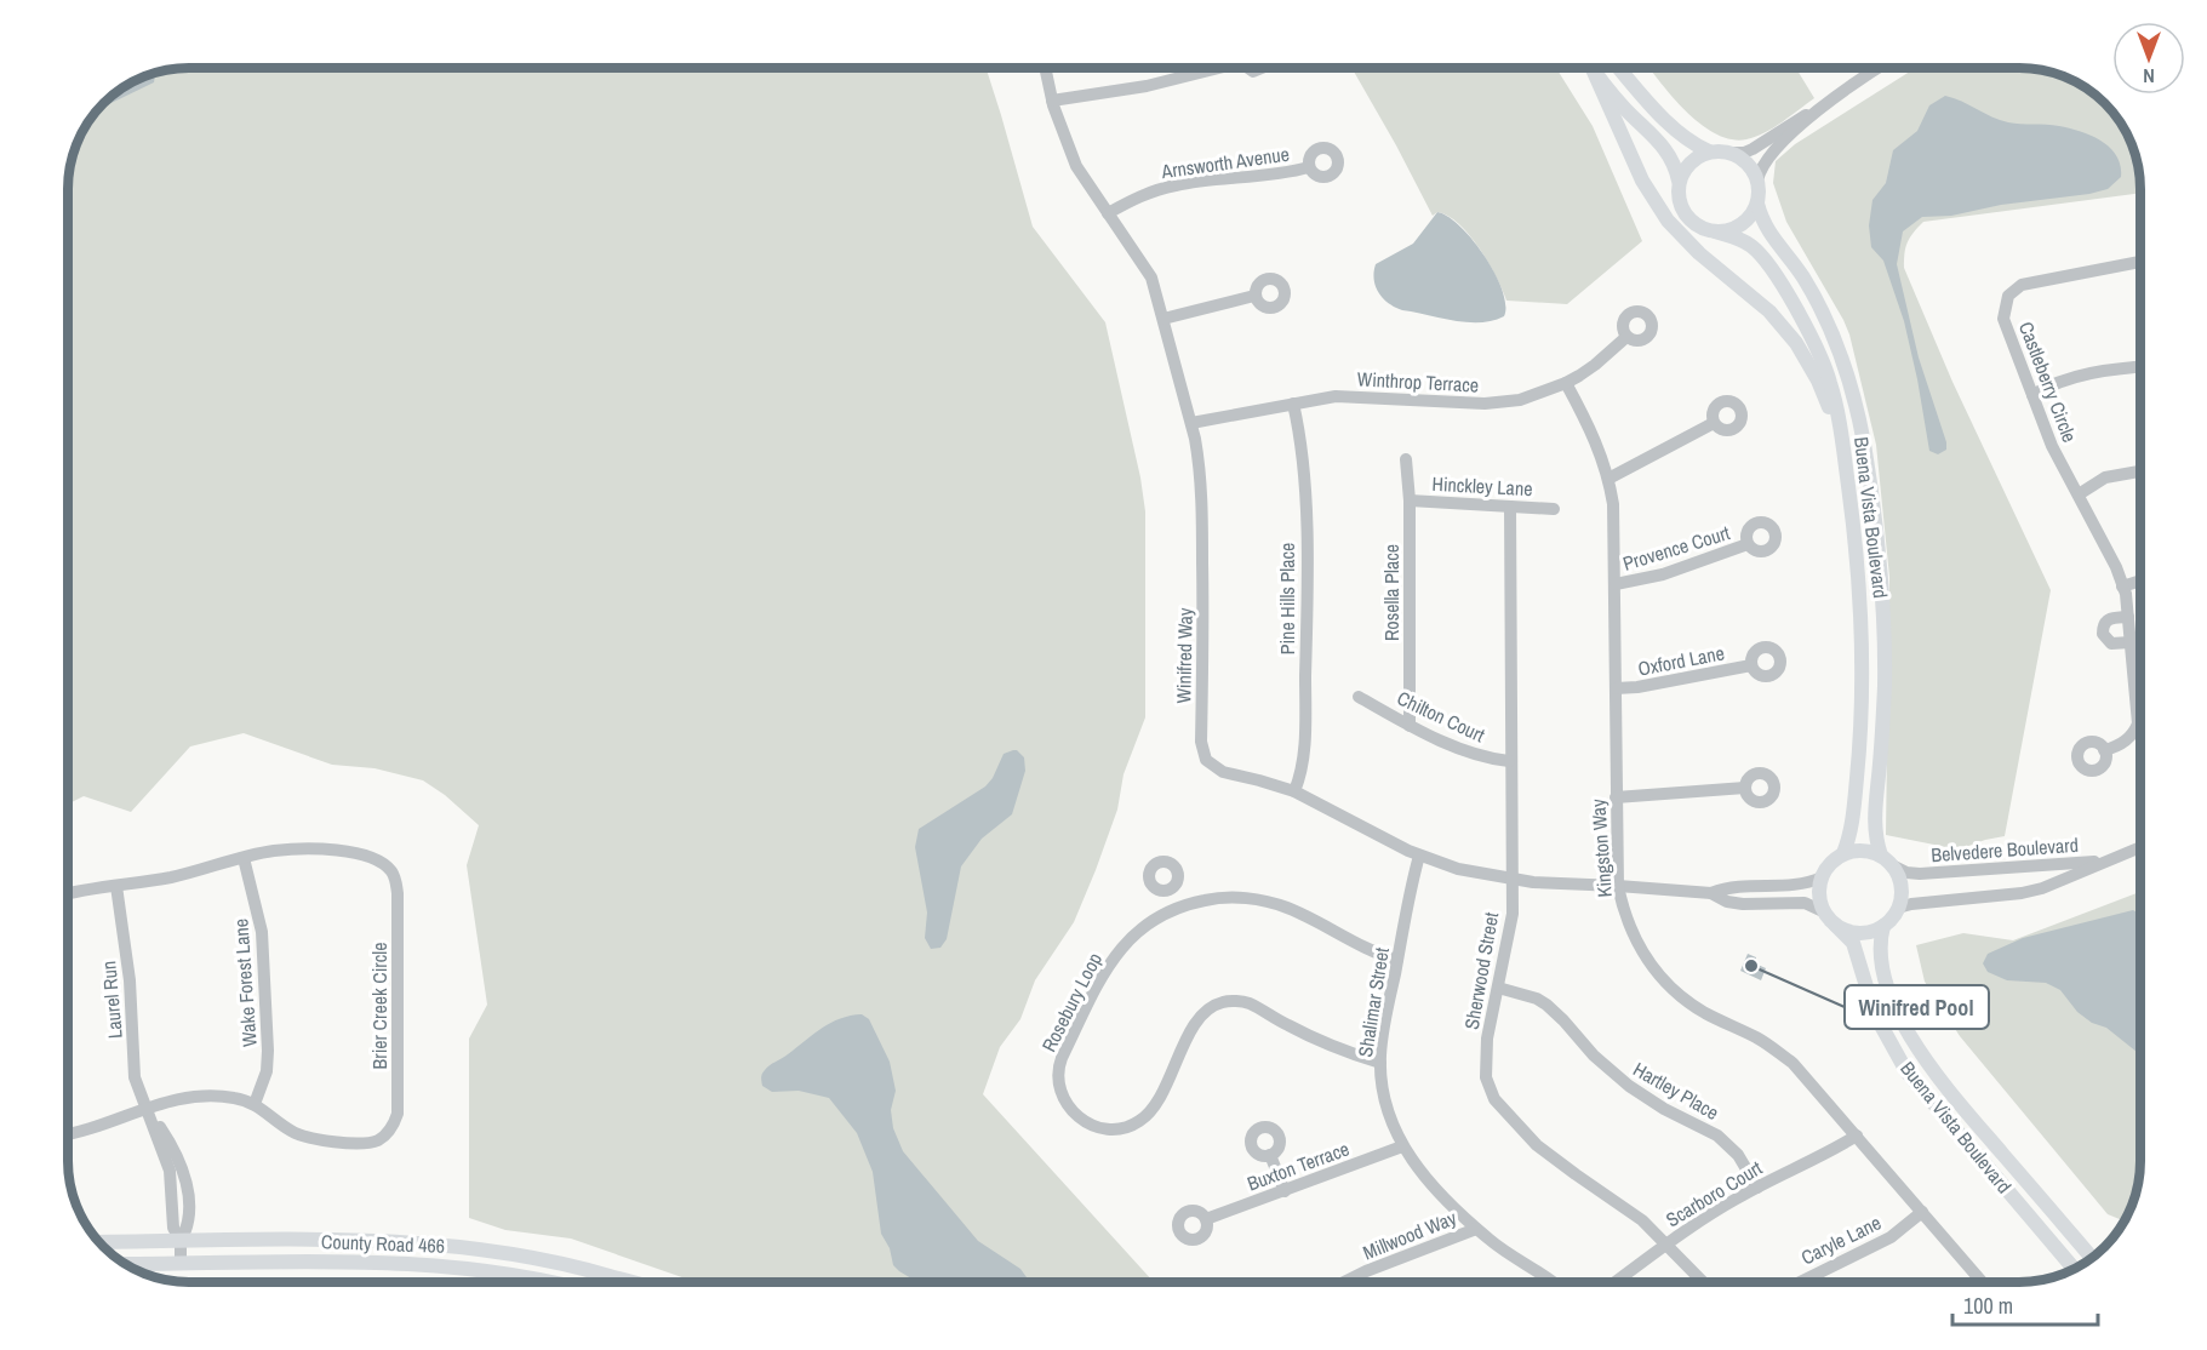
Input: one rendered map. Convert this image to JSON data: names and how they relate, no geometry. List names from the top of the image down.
{
  "streets": {
    "main road": ["Buena Vista Boulevard", "County Road 466"],
    "street": [
      "Arnsworth Avenue",
      "Winthrop Terrace",
      "Castleberry Circle",
      "Hinckley Lane",
      "Provence Court",
      "Rosella Place",
      "Pine Hills Place",
      "Winifred Way",
      "Oxford Lane",
      "Chilton Court",
      "Kingston Way",
      "Belvedere Boulevard",
      "Sherwood Street",
      "Wake Forest Lane",
      "Laurel Run",
      "Rosebury Loop",
      "Shalimar Street",
      "Brier Creek Circle",
      "Hartley Place",
      "Buxton Terrace",
      "Scarboro Court",
      "Millwood Way",
      "Caryle Lane"
    ]
  },
  "crossings": [
    ["Arnsworth Avenue", "Winifred Way"],
    ["Winthrop Terrace", "Pine Hills Place"],
    ["Winthrop Terrace", "Winifred Way"],
    ["Winthrop Terrace", "Kingston Way"],
    ["Hinckley Lane", "Rosella Place"],
    ["Hinckley Lane", "Sherwood Street"],
    ["Buena Vista Boulevard", "Belvedere Boulevard"],
    ["Provence Court", "Kingston Way"],
    ["Rosella Place", "Chilton Court"],
    ["Pine Hills Place", "Winifred Way"],
    ["Winifred Way", "Kingston Way"],
    ["Winifred Way", "Sherwood Street"],
    ["Winifred Way", "Shalimar Street"],
    ["Oxford Lane", "Kingston Way"],
    ["Chilton Court", "Sherwood Street"],
    ["Kingston Way", "Scarboro Court"],
    ["Kingston Way", "Caryle Lane"],
    ["Sherwood Street", "Hartley Place"],
    ["Sherwood Street", "Scarboro Court"],
    ["Wake Forest Lane", "Brier Creek Circle"],
    ["Laurel Run", "Brier Creek Circle"],
    ["Laurel Run", "County Road 466"],
    ["Rosebury Loop", "Shalimar Street"],
    ["Shalimar Street", "Buxton Terrace"],
    ["Shalimar Street", "Millwood Way"],
    ["Hartley Place", "Scarboro Court"]
  ],
  "places": ["Winifred Pool"],
  "scale_bar": "100 m",
  "north": "bottom"
}
